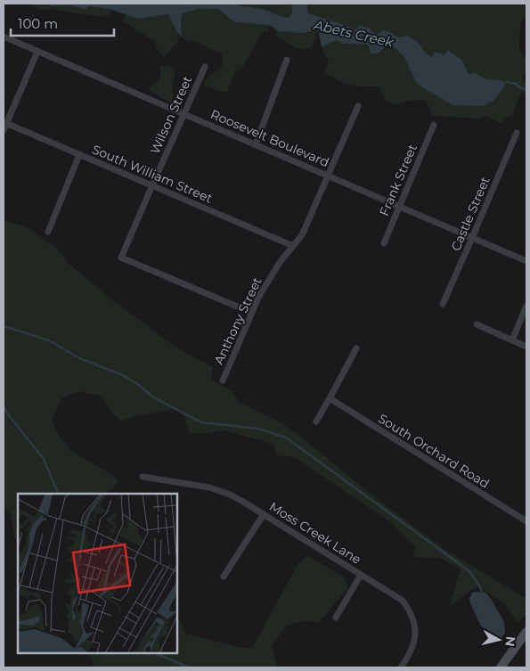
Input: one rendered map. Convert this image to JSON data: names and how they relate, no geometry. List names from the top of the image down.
{
  "streets": {
    "street": [
      "Wilson Street",
      "Roosevelt Boulevard",
      "South William Street",
      "Frank Street",
      "Castle Street",
      "Anthony Street",
      "South Orchard Road",
      "Moss Creek Lane"
    ]
  },
  "crossings": [
    ["Wilson Street", "Roosevelt Boulevard"],
    ["Wilson Street", "South William Street"],
    ["Wilson Street", "Anthony Street"],
    ["Roosevelt Boulevard", "Frank Street"],
    ["Roosevelt Boulevard", "Castle Street"],
    ["Roosevelt Boulevard", "Anthony Street"],
    ["South William Street", "Anthony Street"]
  ],
  "water": ["Abets Creek"],
  "scale_bar": "100 m",
  "north": "right"
}
